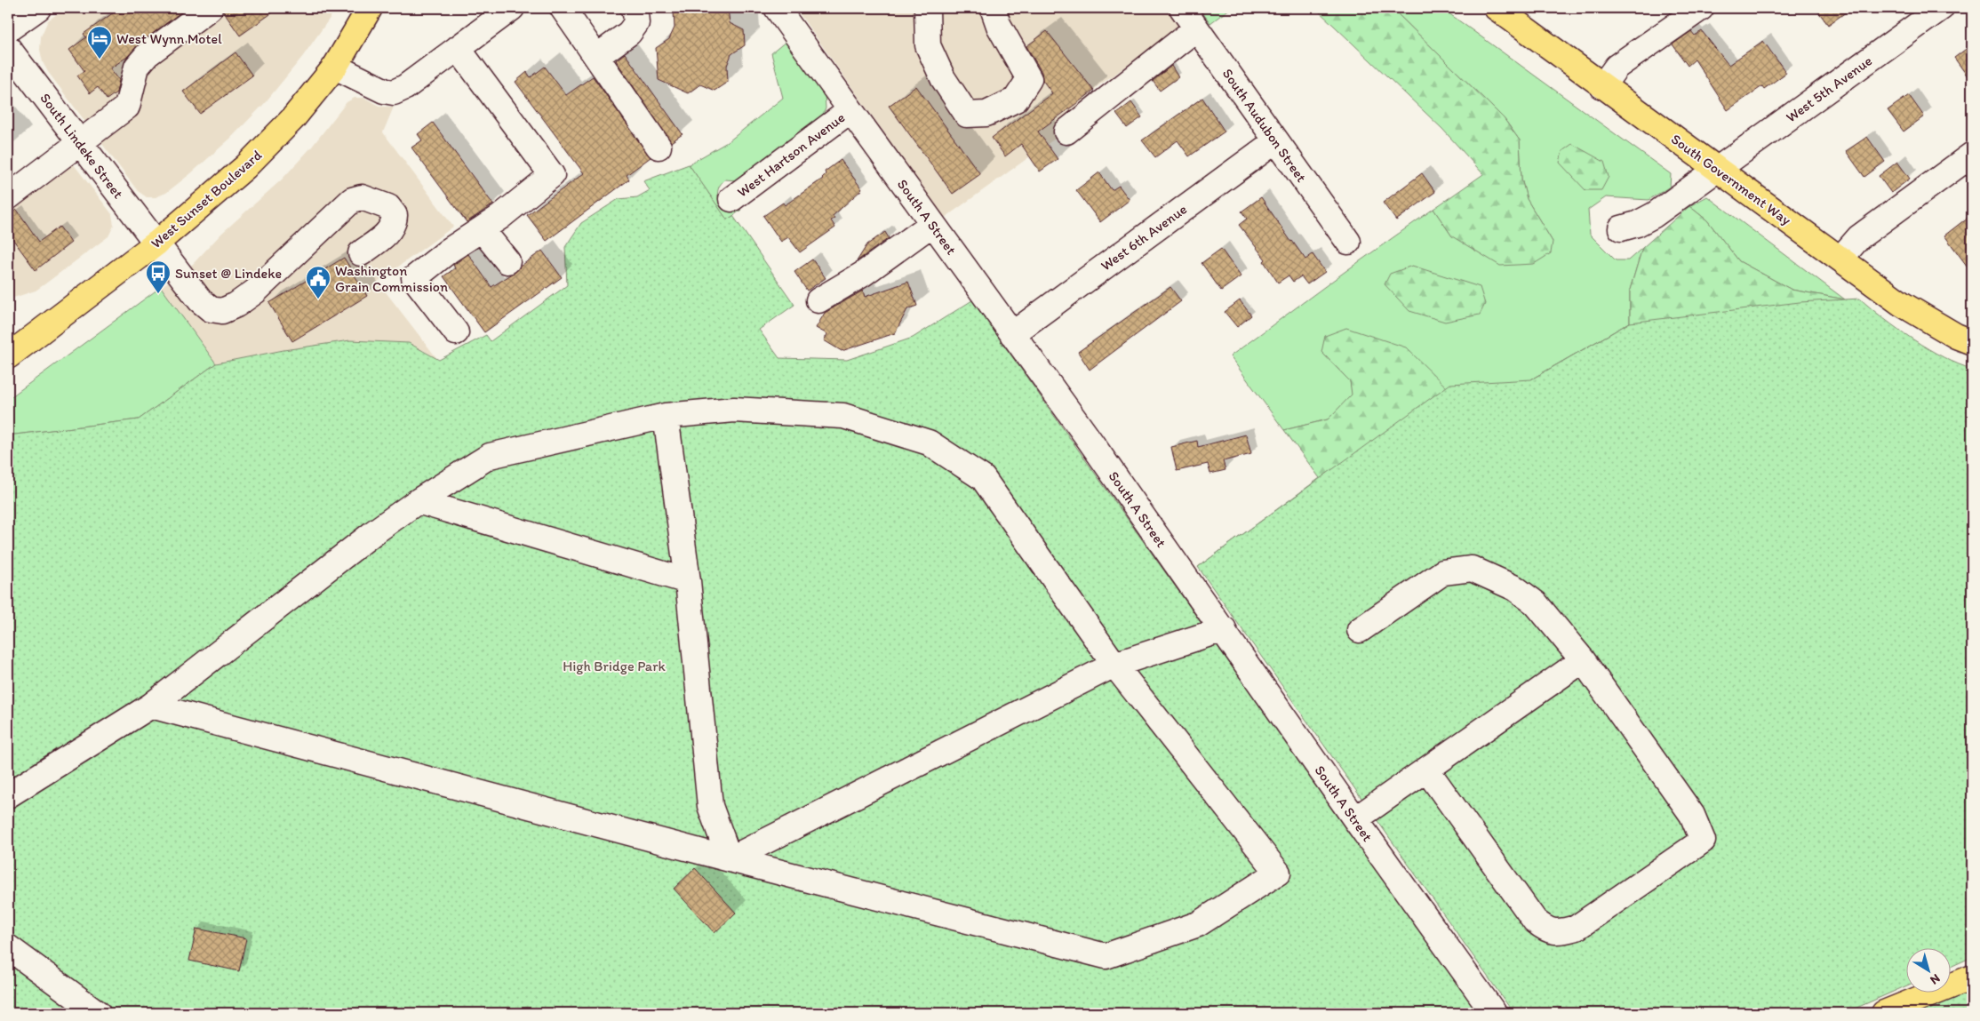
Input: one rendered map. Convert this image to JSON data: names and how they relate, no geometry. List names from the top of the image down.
{
  "streets": {
    "main road": ["South Government Way", "West Sunset Boulevard"],
    "street": [
      "West 5th Avenue",
      "South Audubon Street",
      "South Lindeke Street",
      "West Hartson Avenue",
      "South A Street",
      "West 6th Avenue"
    ]
  },
  "crossings": [
    ["West 5th Avenue", "South Government Way"],
    ["South Audubon Street", "West 6th Avenue"],
    ["South Lindeke Street", "West Sunset Boulevard"],
    ["West Hartson Avenue", "South A Street"],
    ["South A Street", "West 6th Avenue"]
  ],
  "parks": ["High Bridge Park"],
  "places": {
    "hotel": ["West Wynn Motel"],
    "bus stop": ["Sunset @ Lindeke"],
    "public building": ["Washington Grain Commission"]
  },
  "north": "bottom right"
}
